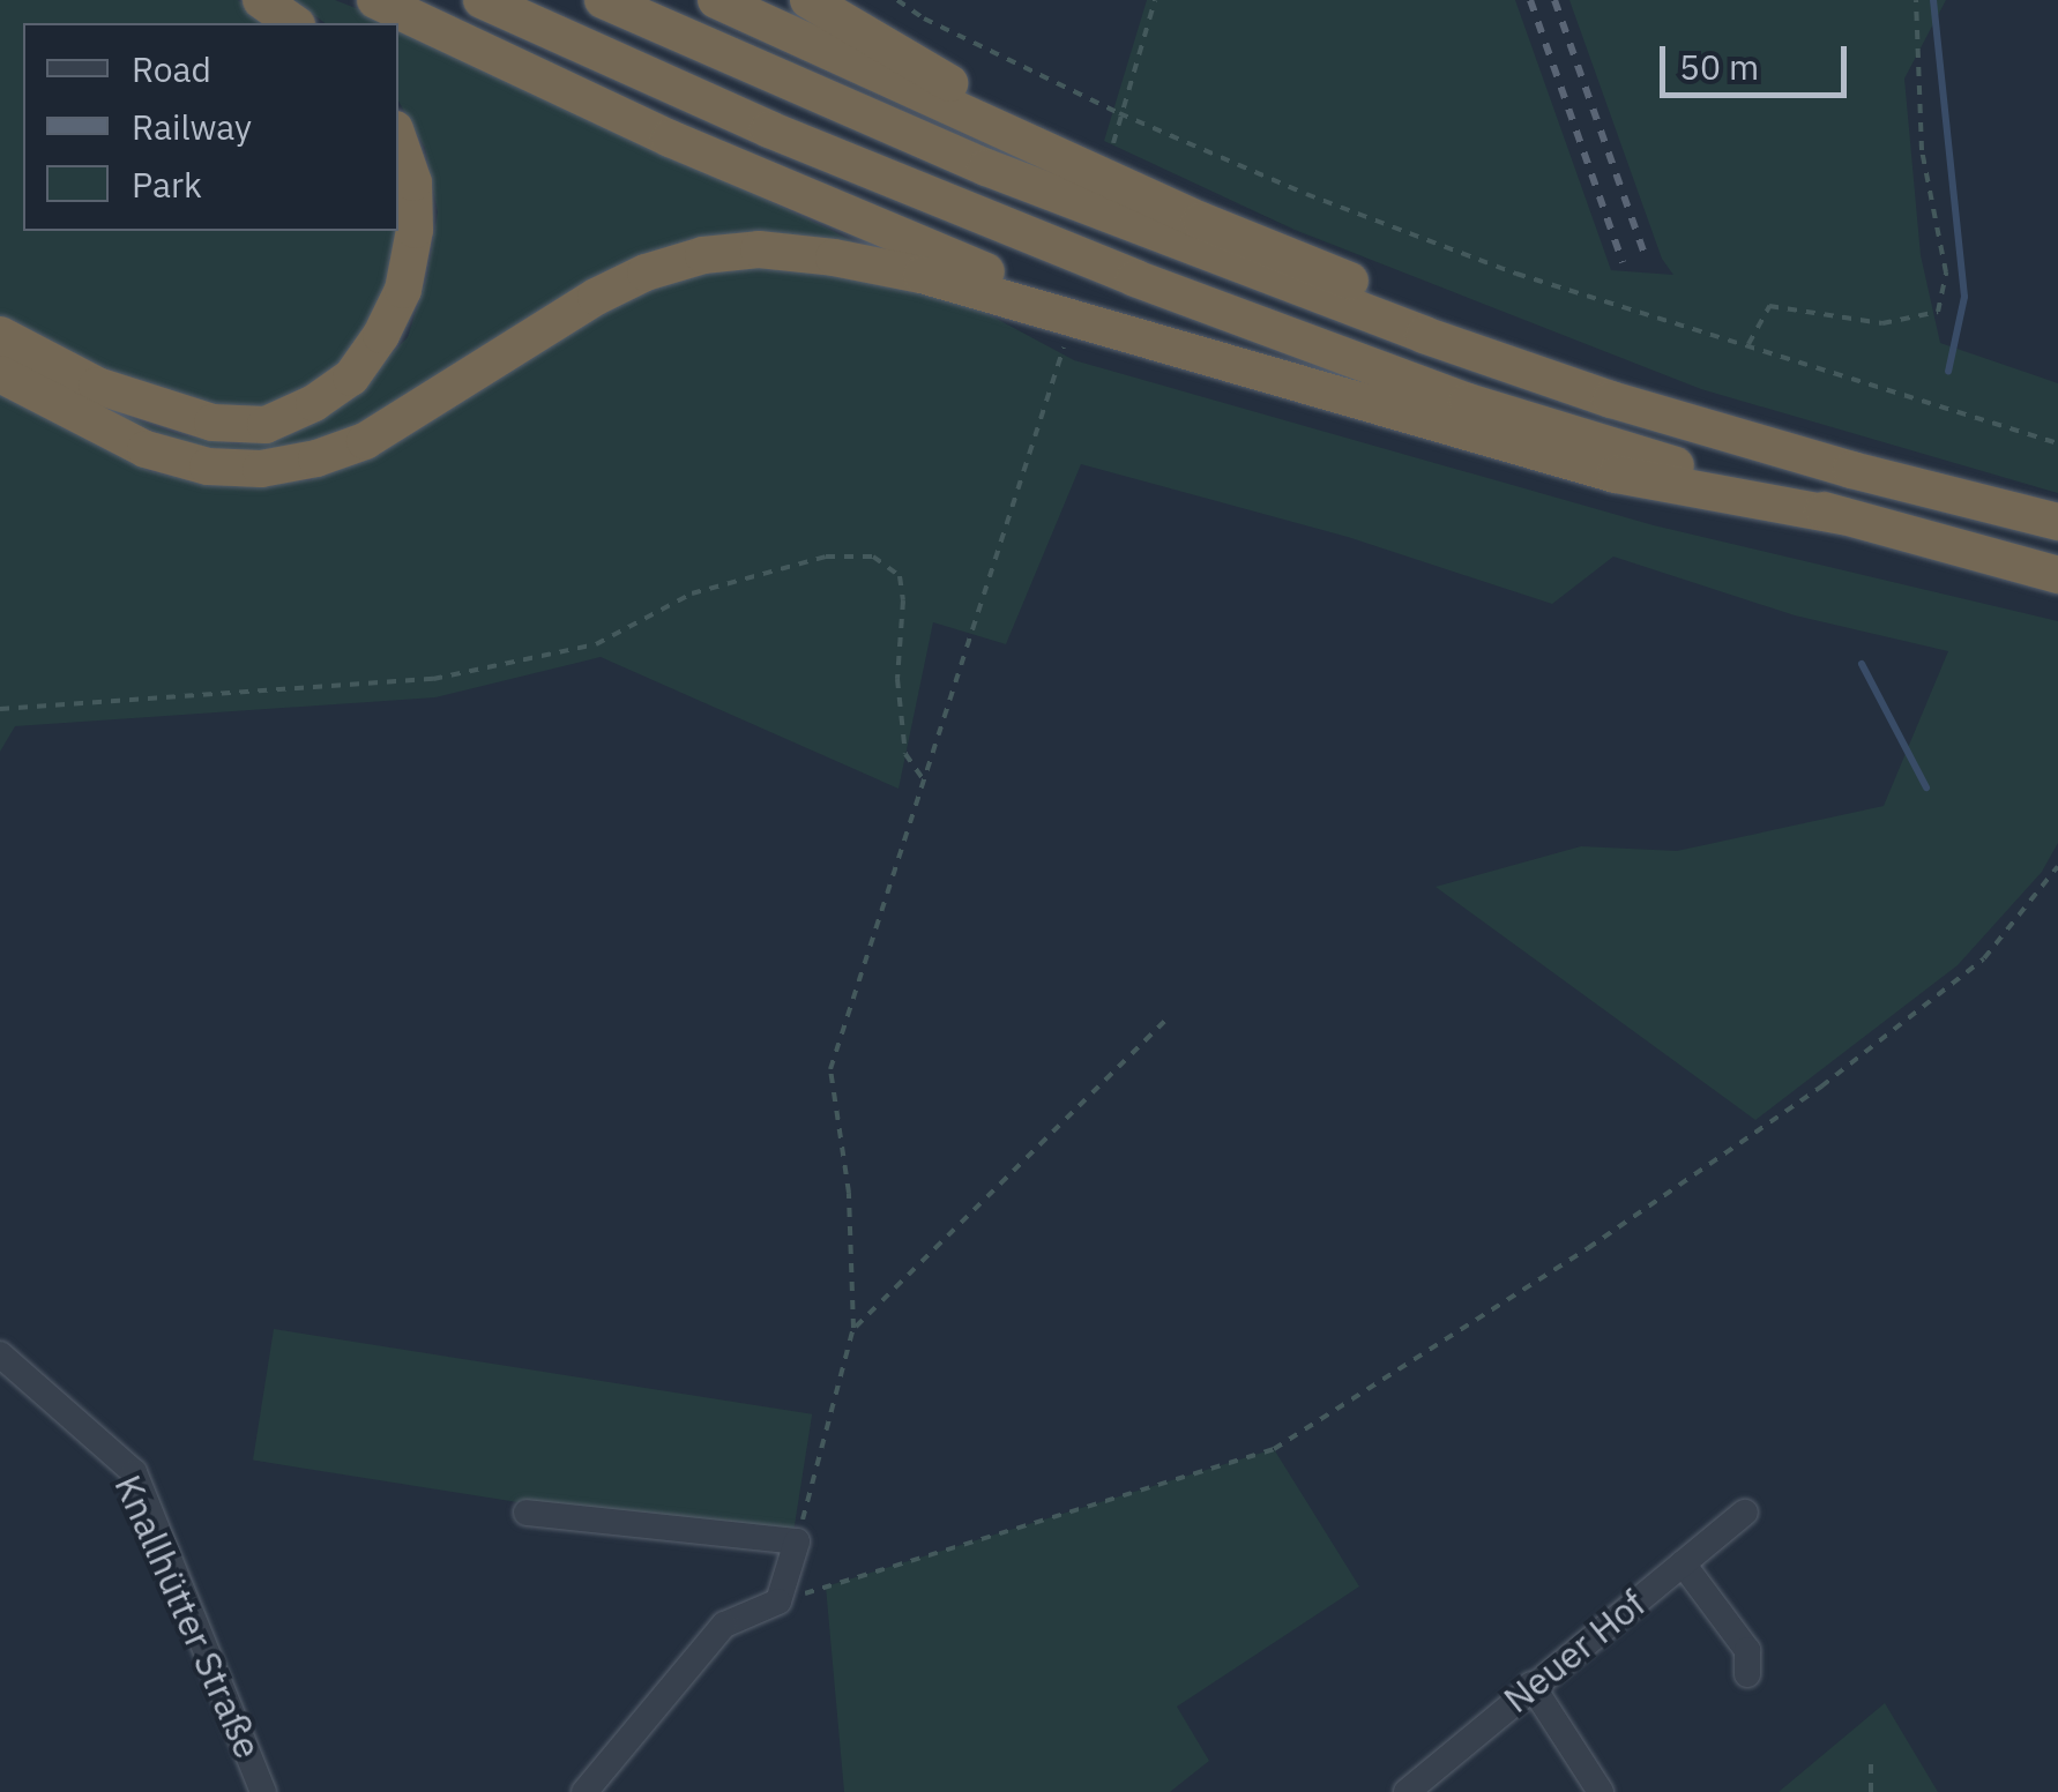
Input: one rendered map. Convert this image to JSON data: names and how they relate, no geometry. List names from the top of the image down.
{
  "streets": {
    "street": ["Knallhütter Straße", "Neuer Hof"]
  },
  "legend": ["Road", "Railway", "Park"],
  "scale_bar": "50 m"
}
